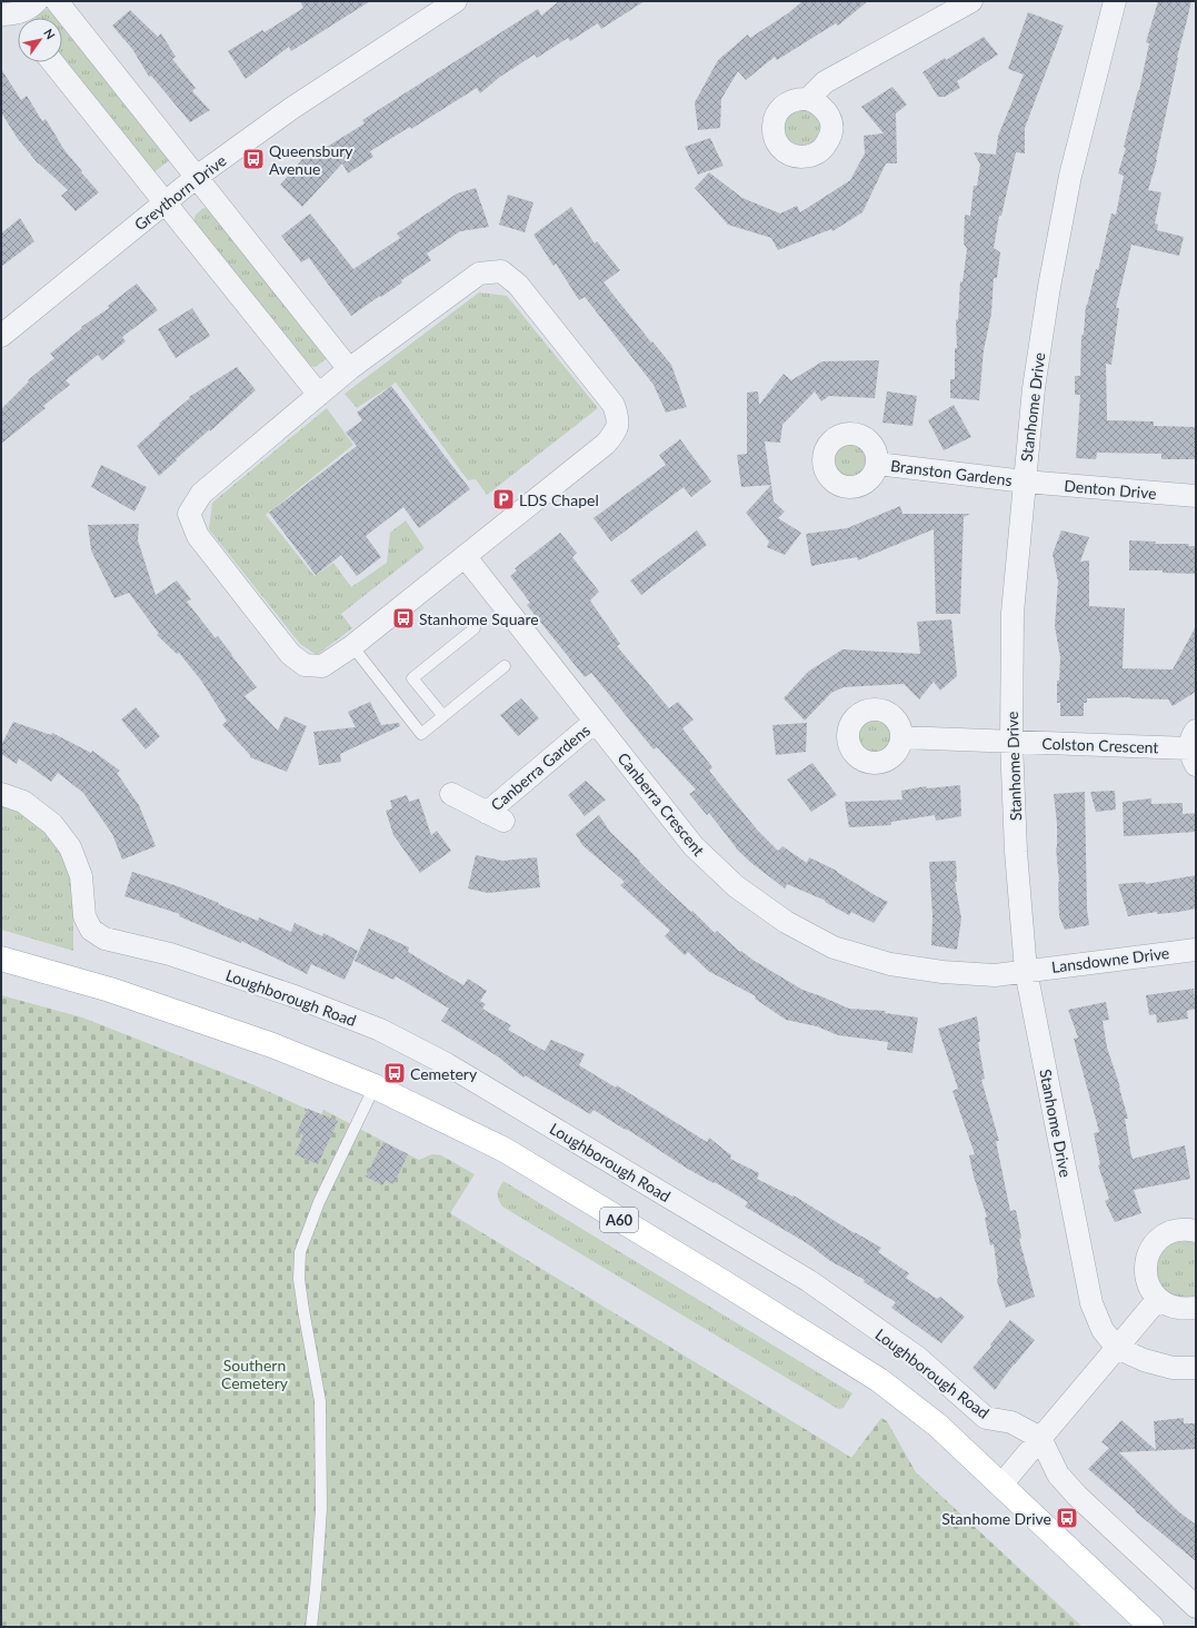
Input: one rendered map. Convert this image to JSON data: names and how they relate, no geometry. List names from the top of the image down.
{
  "streets": {
    "main road": ["A60"],
    "street": [
      "Greythorn Drive",
      "Stanhome Drive",
      "Branston Gardens",
      "Denton Drive",
      "Colston Crescent",
      "Canberra Gardens",
      "Canberra Crescent",
      "Lansdowne Drive",
      "Loughborough Road"
    ]
  },
  "crossings": [
    ["Stanhome Drive", "Branston Gardens"],
    ["Stanhome Drive", "Denton Drive"],
    ["Stanhome Drive", "Colston Crescent"],
    ["Stanhome Drive", "Canberra Crescent"],
    ["Stanhome Drive", "Lansdowne Drive"],
    ["Branston Gardens", "Denton Drive"],
    ["Canberra Gardens", "Canberra Crescent"],
    ["Canberra Crescent", "Lansdowne Drive"]
  ],
  "parks": ["Southern Cemetery"],
  "places": {
    "bus stop": [
      "Queensbury Avenue",
      "Stanhome Square",
      "Cemetery",
      "Stanhome Drive"
    ],
    "parking": ["LDS Chapel"]
  },
  "north": "top right"
}
